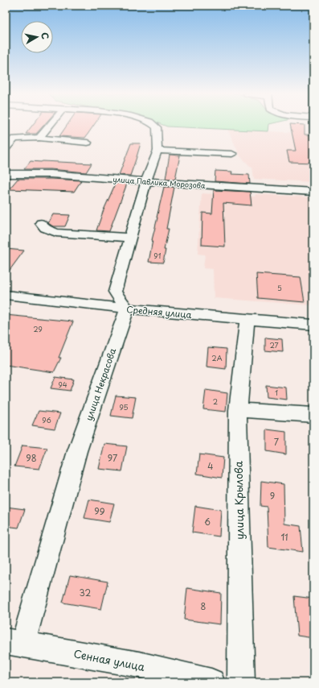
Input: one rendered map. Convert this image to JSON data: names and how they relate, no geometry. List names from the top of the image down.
{
  "streets": {
    "street": [
      "улица Павлика Морозова",
      "Средняя улица",
      "улица Некрасова",
      "улица Крылова",
      "Сенная улица"
    ]
  },
  "crossings": [
    ["Средняя улица", "улица Некрасова"],
    ["Средняя улица", "улица Крылова"],
    ["улица Некрасова", "Сенная улица"]
  ],
  "house_numbers": [
    "91",
    "5",
    "29",
    "27",
    "2А",
    "94",
    "1",
    "2",
    "95",
    "96",
    "7",
    "98",
    "97",
    "4",
    "9",
    "99",
    "6",
    "11",
    "32",
    "8"
  ],
  "north": "right"
}
